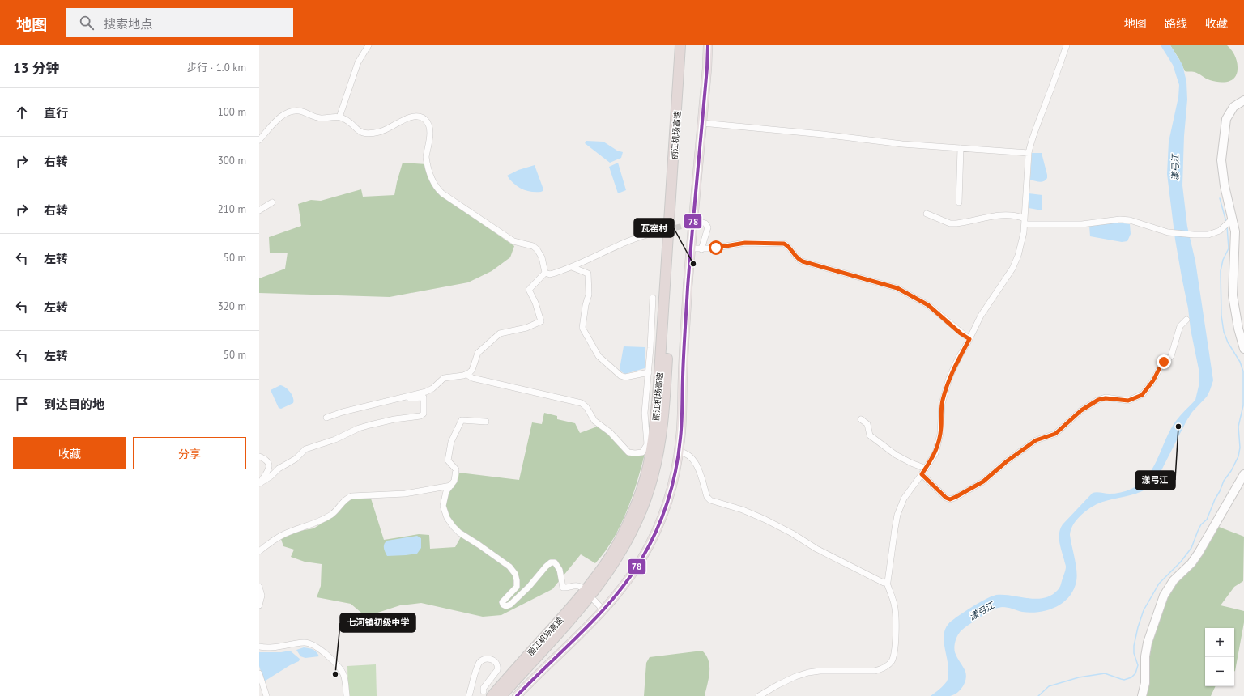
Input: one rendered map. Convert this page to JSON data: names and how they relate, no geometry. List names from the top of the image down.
{
  "streets": {
    "highway": ["丽江机场高速"]
  },
  "water": ["漾弓江"],
  "places": ["瓦窑村", "漾弓江", "七河镇初级中学"],
  "lines": ["transit line 78"],
  "page": {
    "header": "地图",
    "search": "搜索地点",
    "nav": ["地图", "路线", "收藏"],
    "heading": ["13 分钟", "步行 · 1.0 km"],
    "list": [
      ["直行", "100 m"],
      ["右转", "300 m"],
      ["右转", "210 m"],
      ["左转", "50 m"],
      ["左转", "320 m"],
      ["左转", "50 m"],
      "到达目的地"
    ],
    "buttons": ["收藏", "分享"],
    "map_buttons": ["+", "−"]
  }
}
